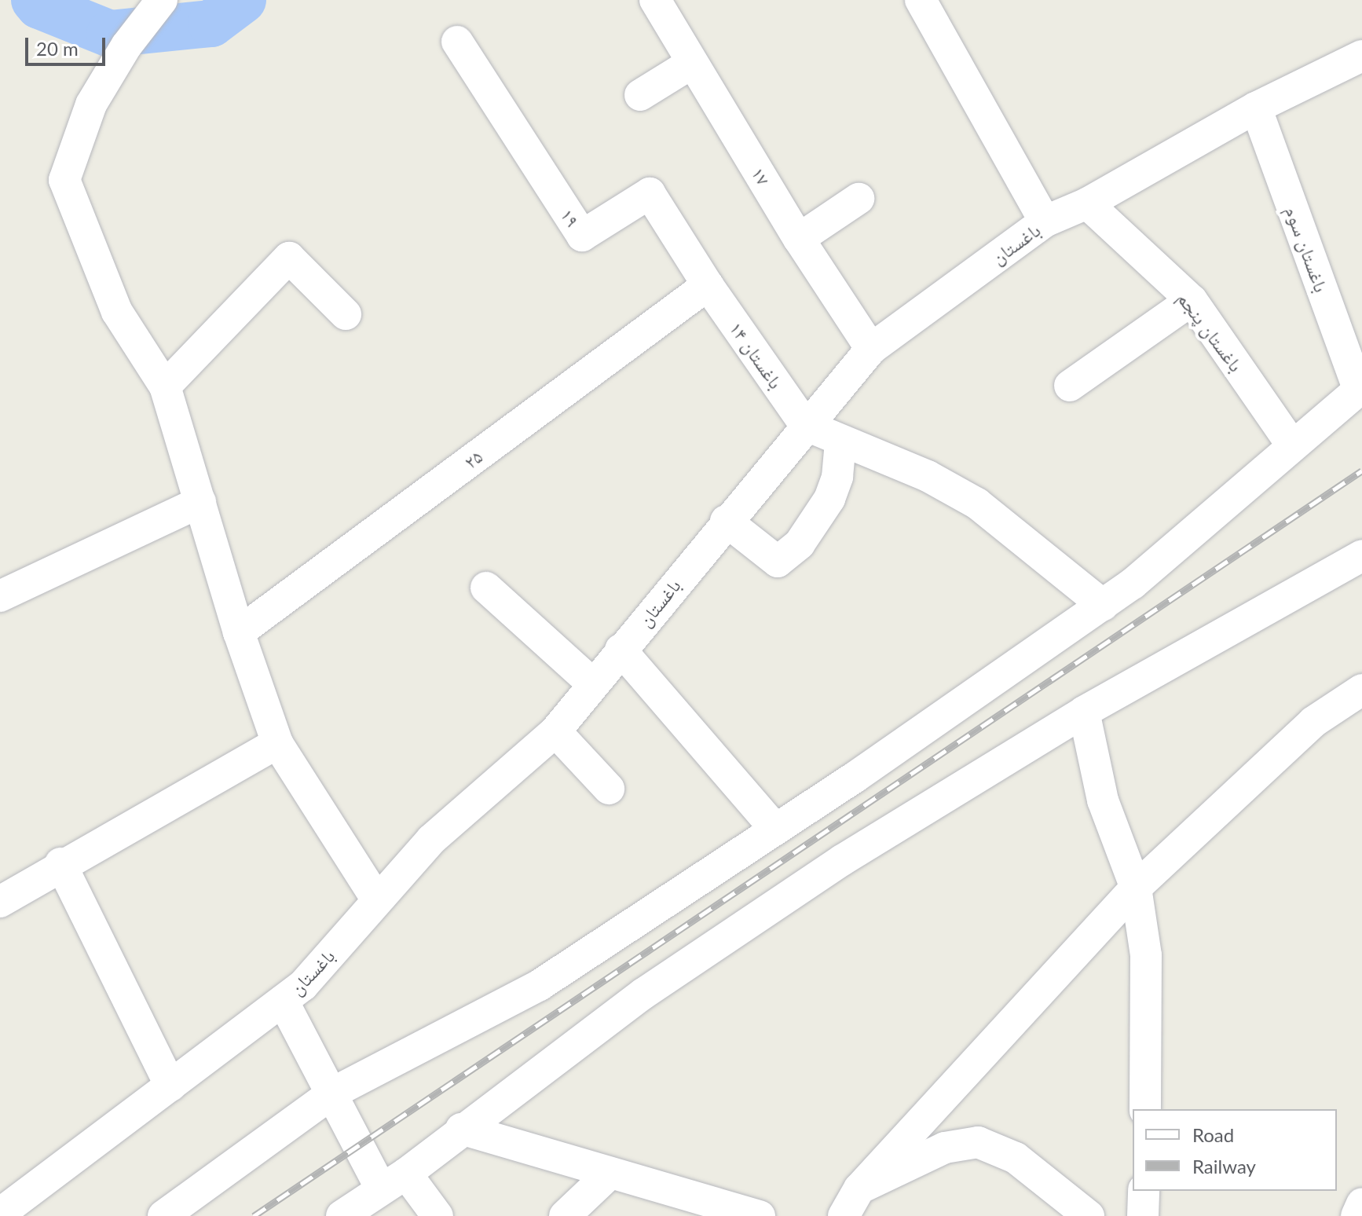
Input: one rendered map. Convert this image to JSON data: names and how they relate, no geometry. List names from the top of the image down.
{
  "streets": {
    "street": [
      "۱۷",
      "۱۹",
      "باغستان",
      "باغستان سوم",
      "باغستان پنجم",
      "باغستان ۱۴",
      "۲۵"
    ]
  },
  "crossings": [
    ["۱۷", "باغستان"],
    ["۱۹", "باغستان ۱۴"],
    ["۱۹", "۲۵"],
    ["باغستان", "باغستان سوم"],
    ["باغستان", "باغستان پنجم"],
    ["باغستان", "باغستان ۱۴"],
    ["باغستان ۱۴", "۲۵"]
  ],
  "legend": ["Road", "Railway"],
  "scale_bar": "20 m"
}
